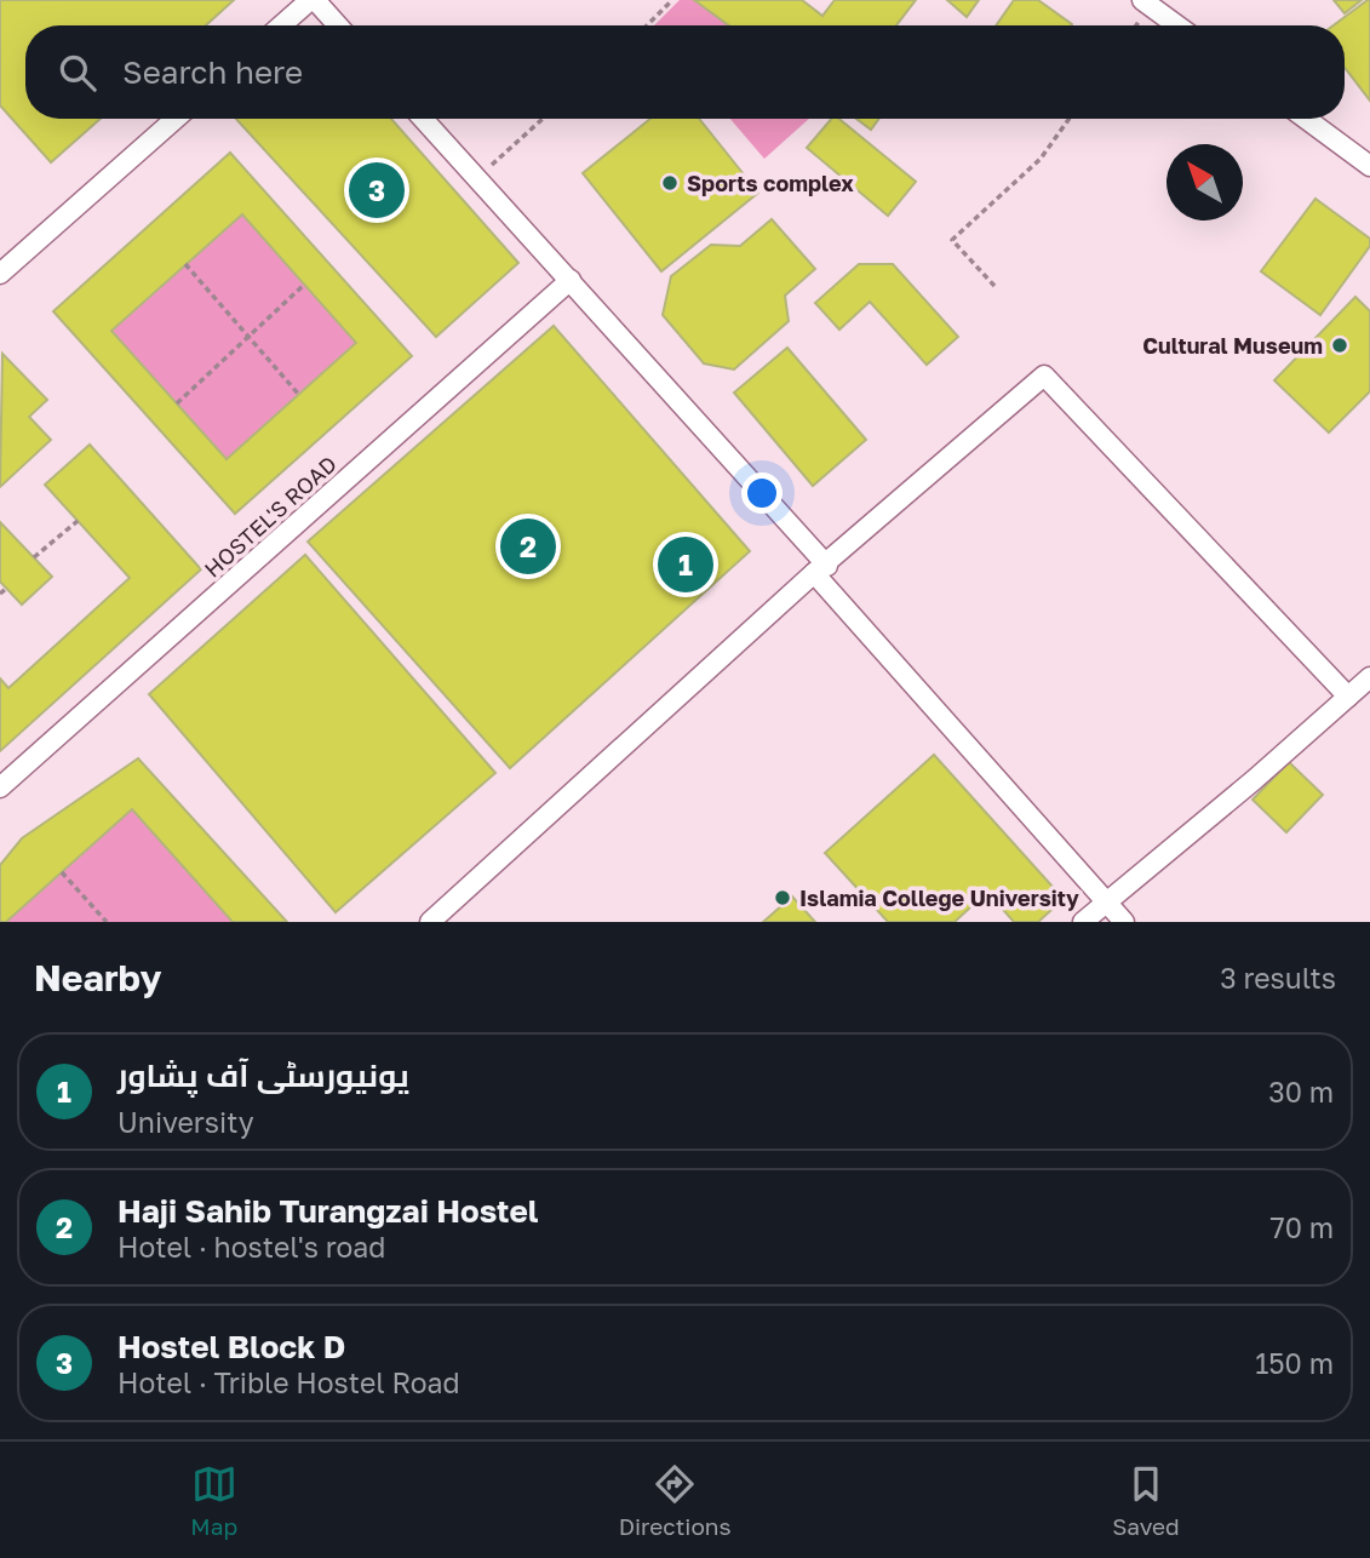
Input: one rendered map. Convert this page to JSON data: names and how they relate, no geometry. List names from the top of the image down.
{
  "streets": {
    "street": ["HOSTEL'S ROAD"]
  },
  "places": ["Sports complex", "Cultural Museum", "Islamia College University"],
  "north": "top left",
  "page": {
    "search": "Search here",
    "pins": ["3", "2", "1"],
    "heading": ["Nearby", "3 results"],
    "list": [
      {
        "mark": "1",
        "name": "یونیورسٹی آف پشاور",
        "note": "University",
        "value": "30 m"
      },
      {
        "mark": "2",
        "name": "Haji Sahib Turangzai Hostel",
        "note": "Hotel · hostel's road",
        "value": "70 m"
      },
      {
        "mark": "3",
        "name": "Hostel Block D",
        "note": "Hotel · Trible Hostel Road",
        "value": "150 m"
      }
    ],
    "nav": ["Map", "Directions", "Saved"]
  }
}
